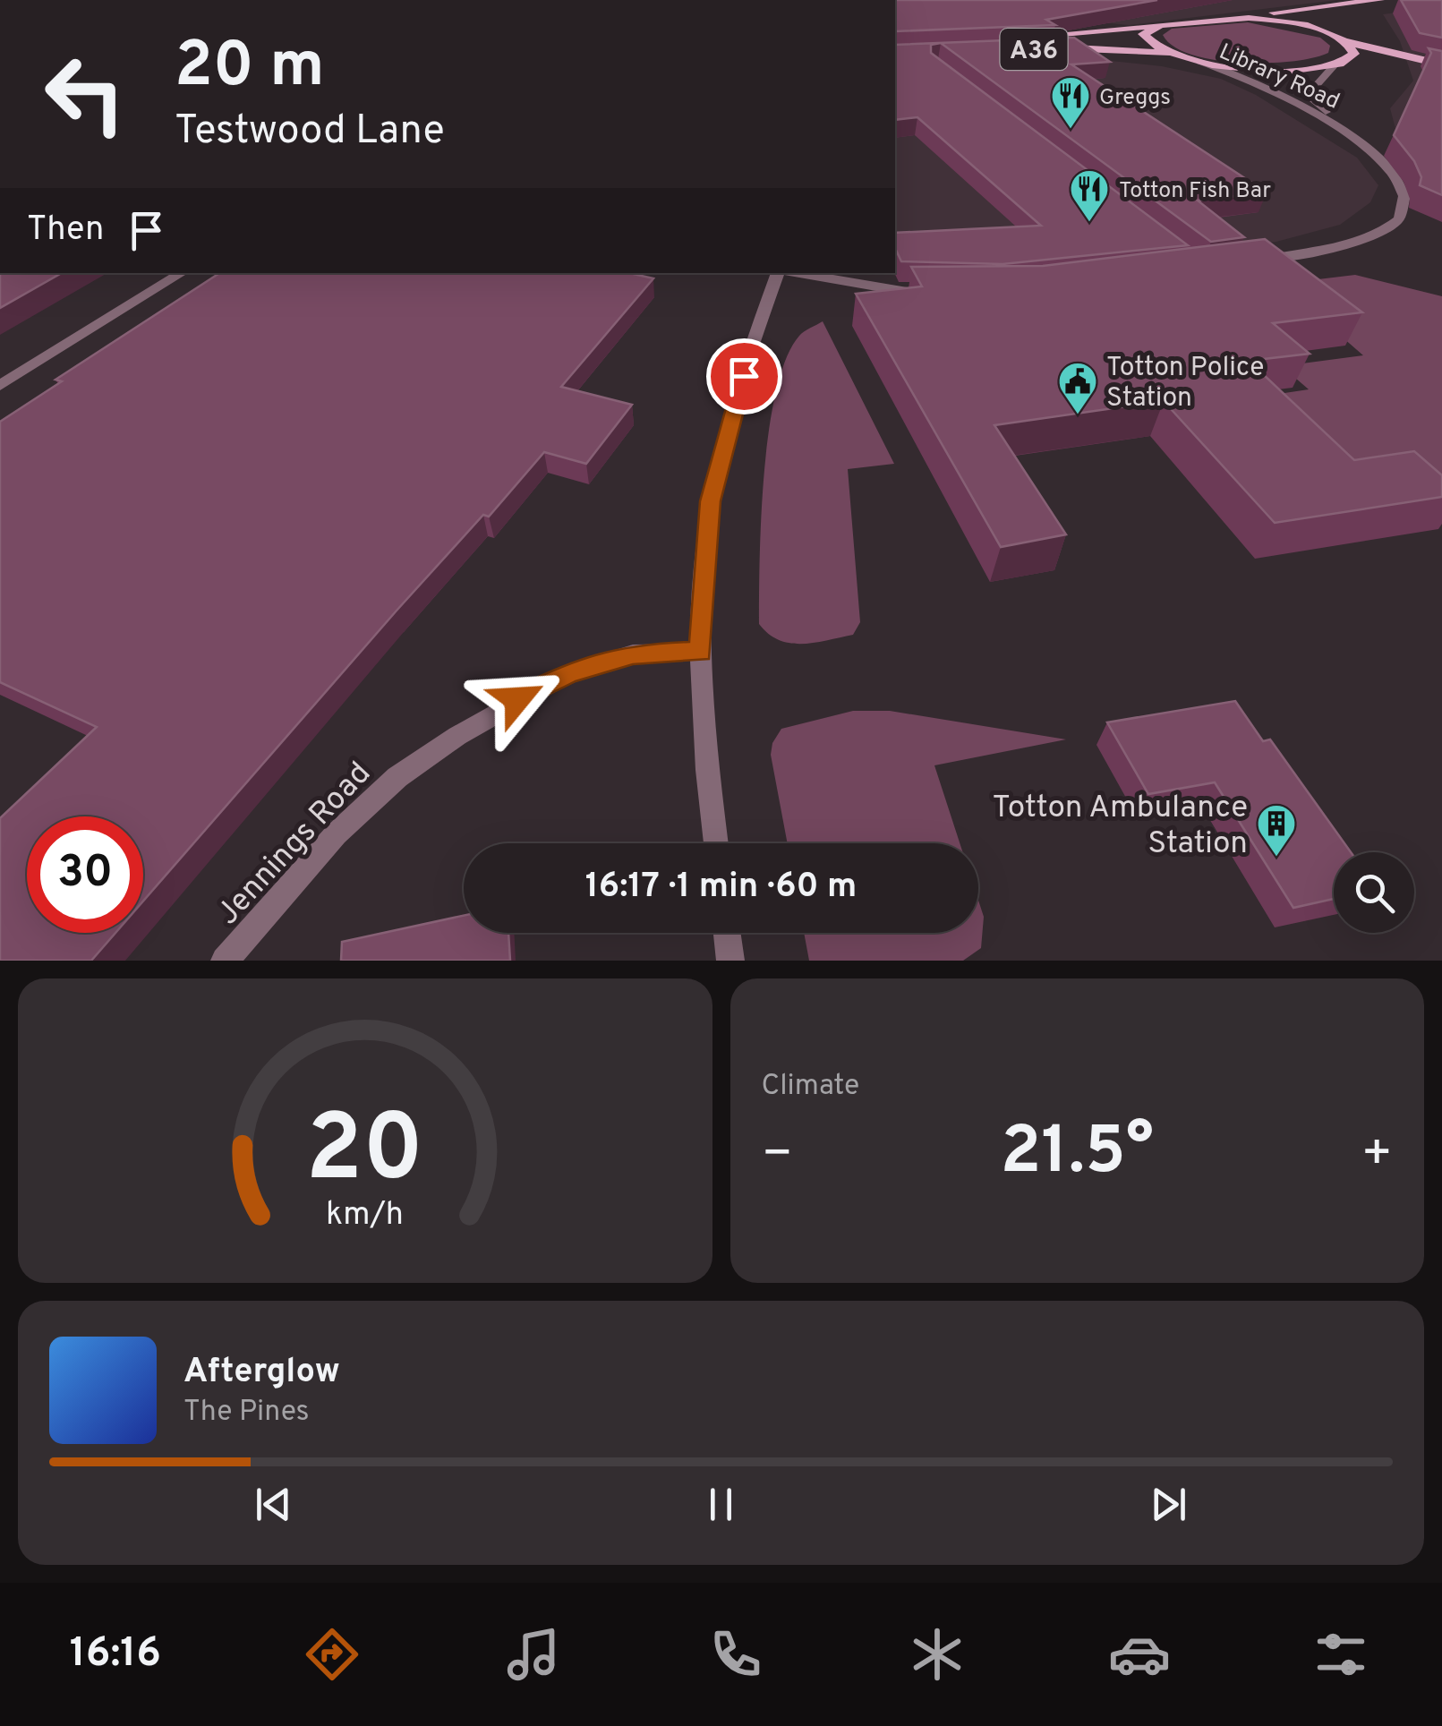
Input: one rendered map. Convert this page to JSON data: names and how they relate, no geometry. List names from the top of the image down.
{
  "streets": {
    "main road": ["A36"],
    "street": ["Library Road", "Jennings Road"]
  },
  "places": {
    "restaurant": ["Greggs", "Totton Fish Bar"],
    "public building": ["Totton Police Station"],
    "building": ["Totton Ambulance Station"]
  },
  "page": {
    "turn": ["20 m", "Testwood Lane"],
    "then": "Then",
    "limit": "30",
    "trip": "16:17 · 1 min · 60 m",
    "tile": "Climate",
    "heat": ["−", "21.5°", "+"],
    "song": ["Afterglow", "The Pines"],
    "tabs": "16:16",
    "gauge": ["20", "km/h"]
  }
}
